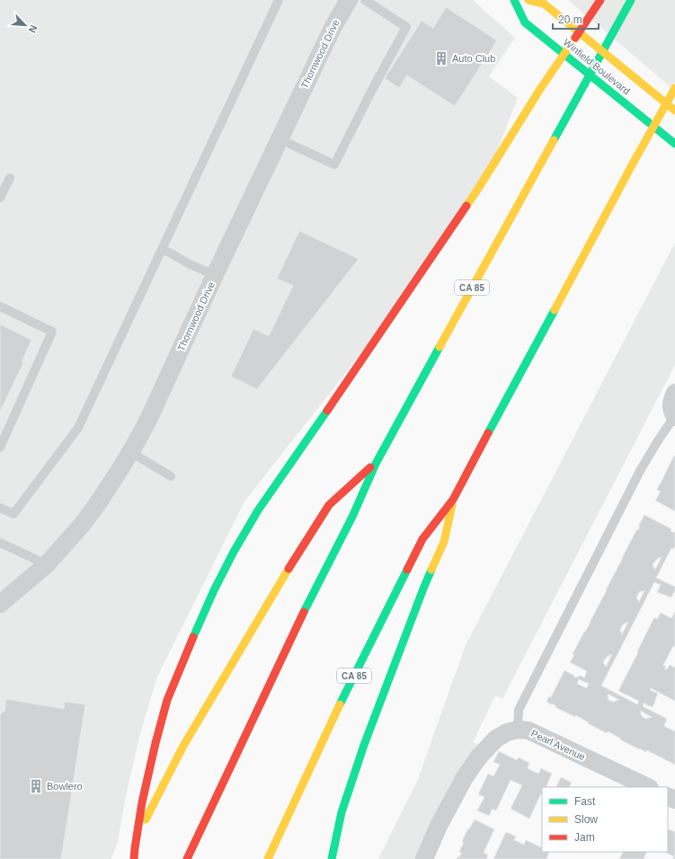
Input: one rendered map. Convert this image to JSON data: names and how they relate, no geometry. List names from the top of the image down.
{
  "streets": {
    "main road": ["Winfield Boulevard", "CA 85"],
    "street": ["Thornwood Drive", "Pearl Avenue"]
  },
  "places": {
    "building": ["Auto Club", "Bowlero"]
  },
  "legend": ["Fast", "Slow", "Jam"],
  "scale_bar": "20 m",
  "north": "bottom right"
}
